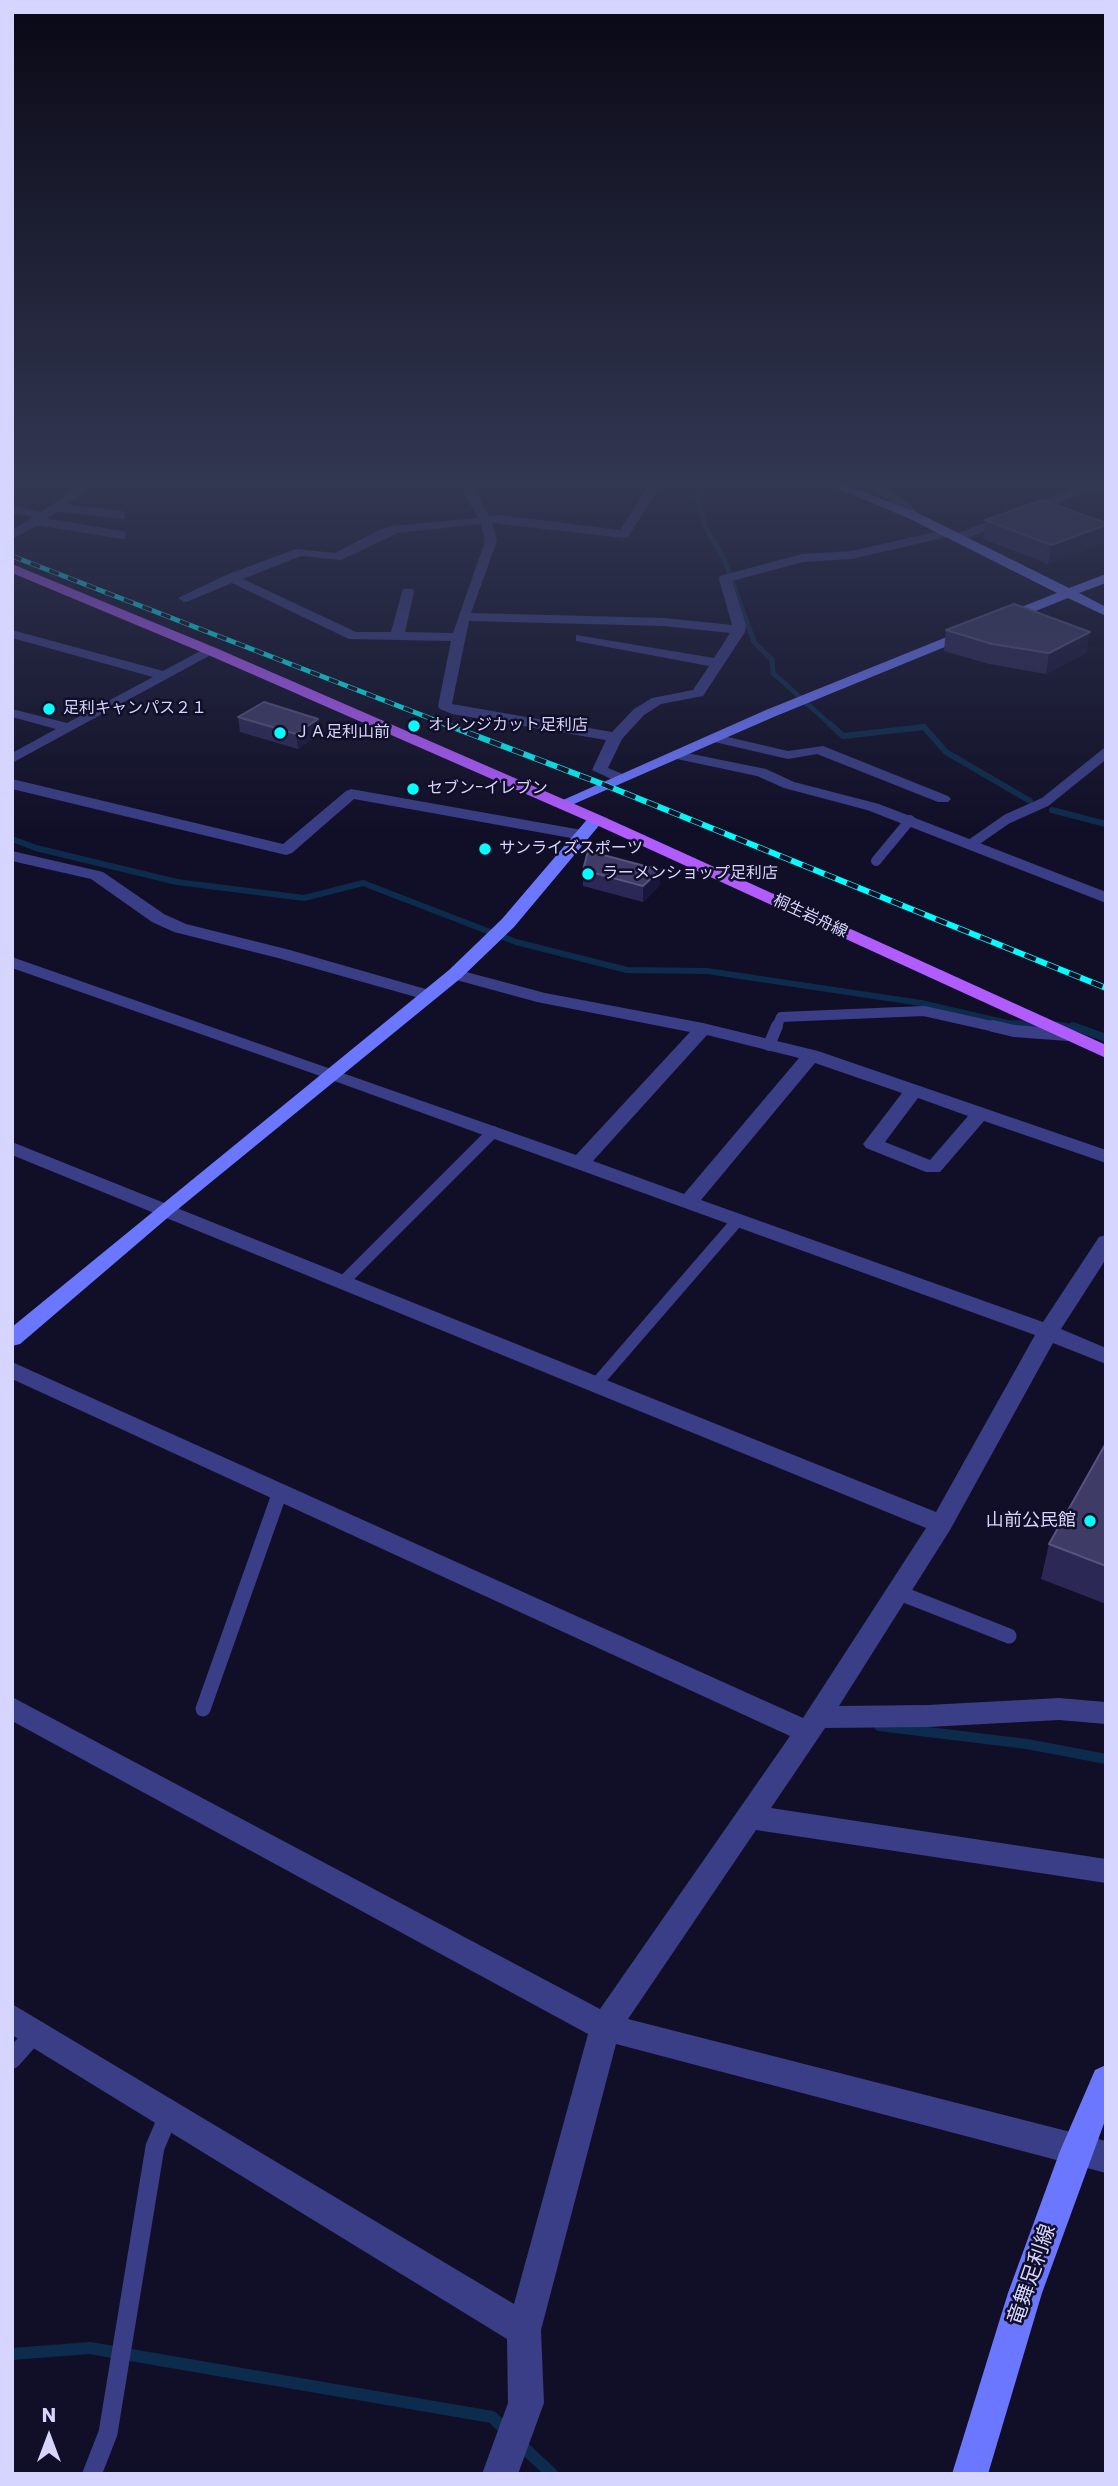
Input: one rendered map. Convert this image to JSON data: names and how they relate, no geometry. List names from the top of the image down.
{
  "streets": {
    "main road": ["桐生岩舟線"],
    "street": ["竜舞足利線"]
  },
  "places": [
    "足利キャンパス２１",
    "オレンジカット足利店",
    "ＪＡ足利山前",
    "セブン-イレブン",
    "サンライズスポーツ",
    "ラーメンショップ足利店",
    "山前公民館"
  ],
  "north": "top"
}
